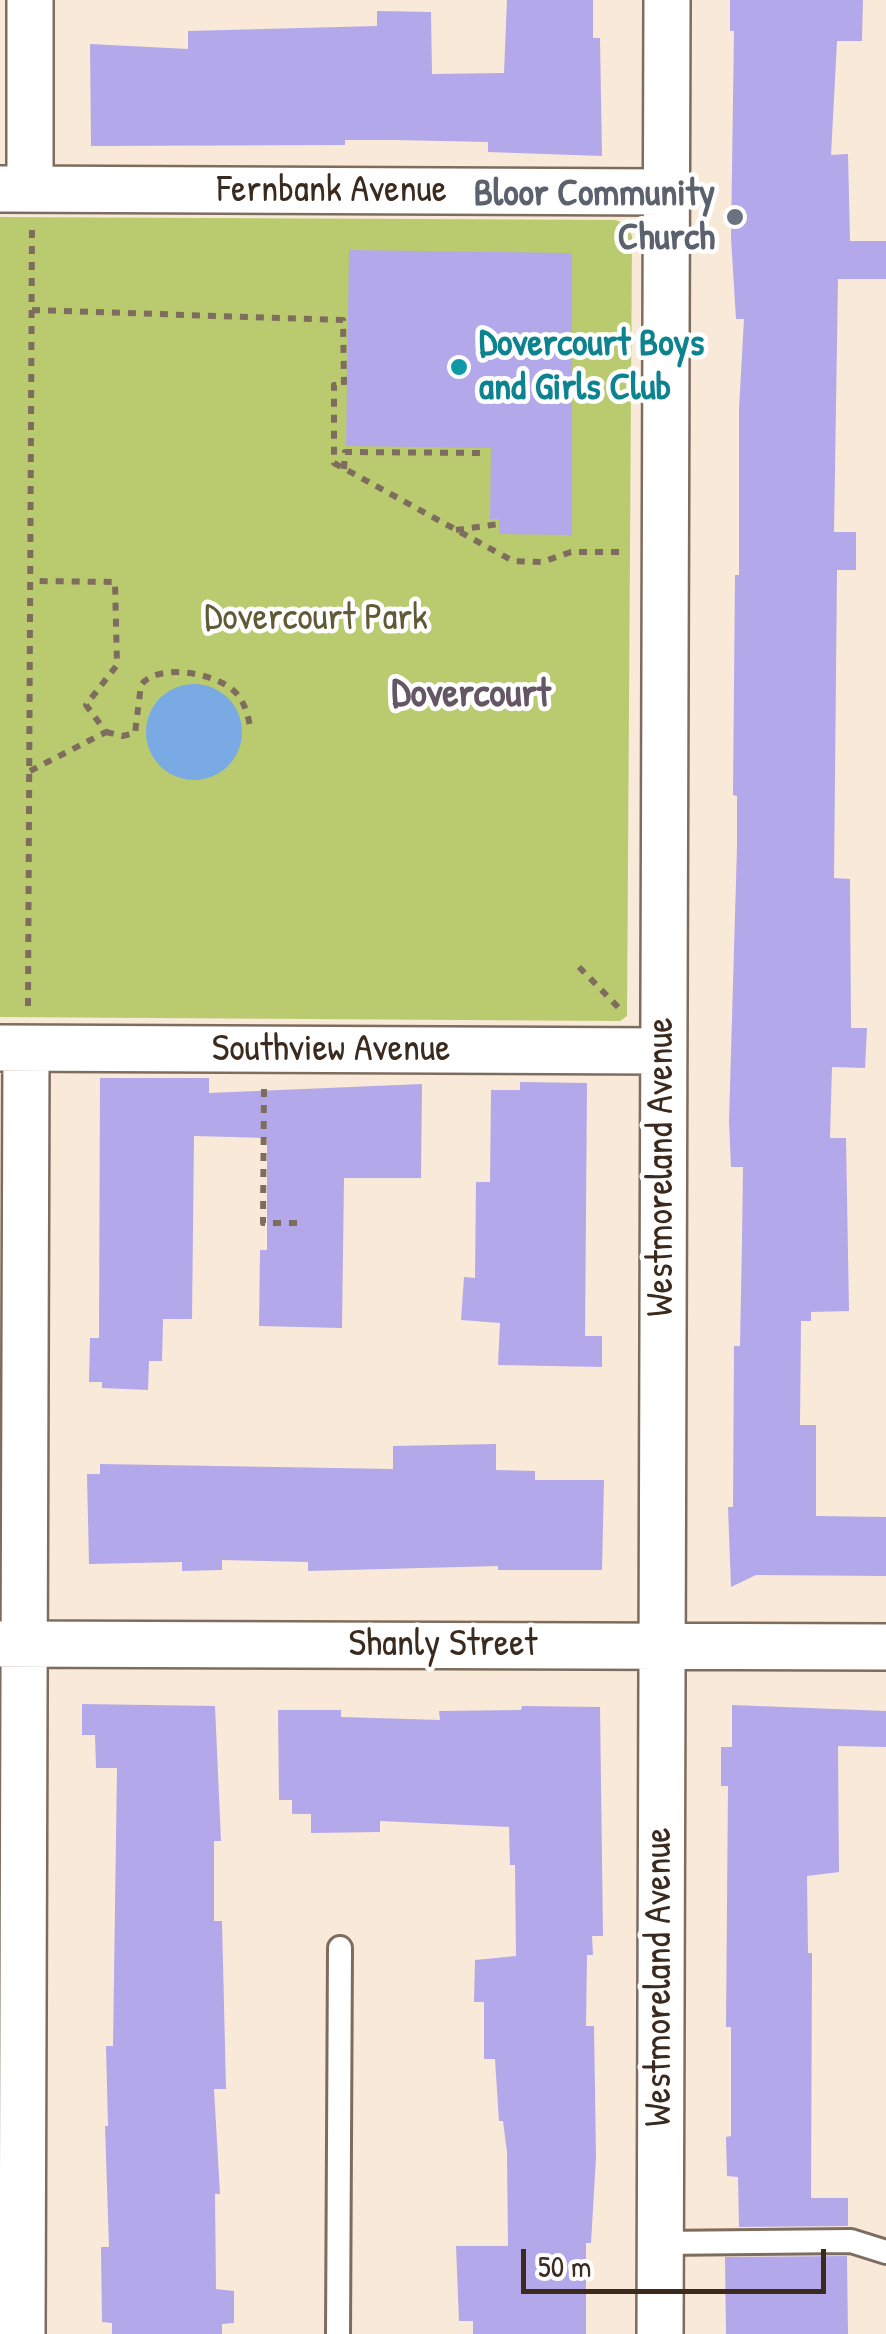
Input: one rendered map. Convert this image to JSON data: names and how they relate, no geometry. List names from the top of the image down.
{
  "streets": {
    "street": [
      "Fernbank Avenue",
      "Southview Avenue",
      "Westmoreland Avenue",
      "Shanly Street"
    ]
  },
  "crossings": [
    ["Fernbank Avenue", "Westmoreland Avenue"],
    ["Southview Avenue", "Westmoreland Avenue"],
    ["Westmoreland Avenue", "Shanly Street"]
  ],
  "districts": ["Dovercourt"],
  "parks": ["Dovercourt Park"],
  "places": ["Bloor Community Church", "Dovercourt Boys and Girls Club"],
  "scale_bar": "50 m"
}
